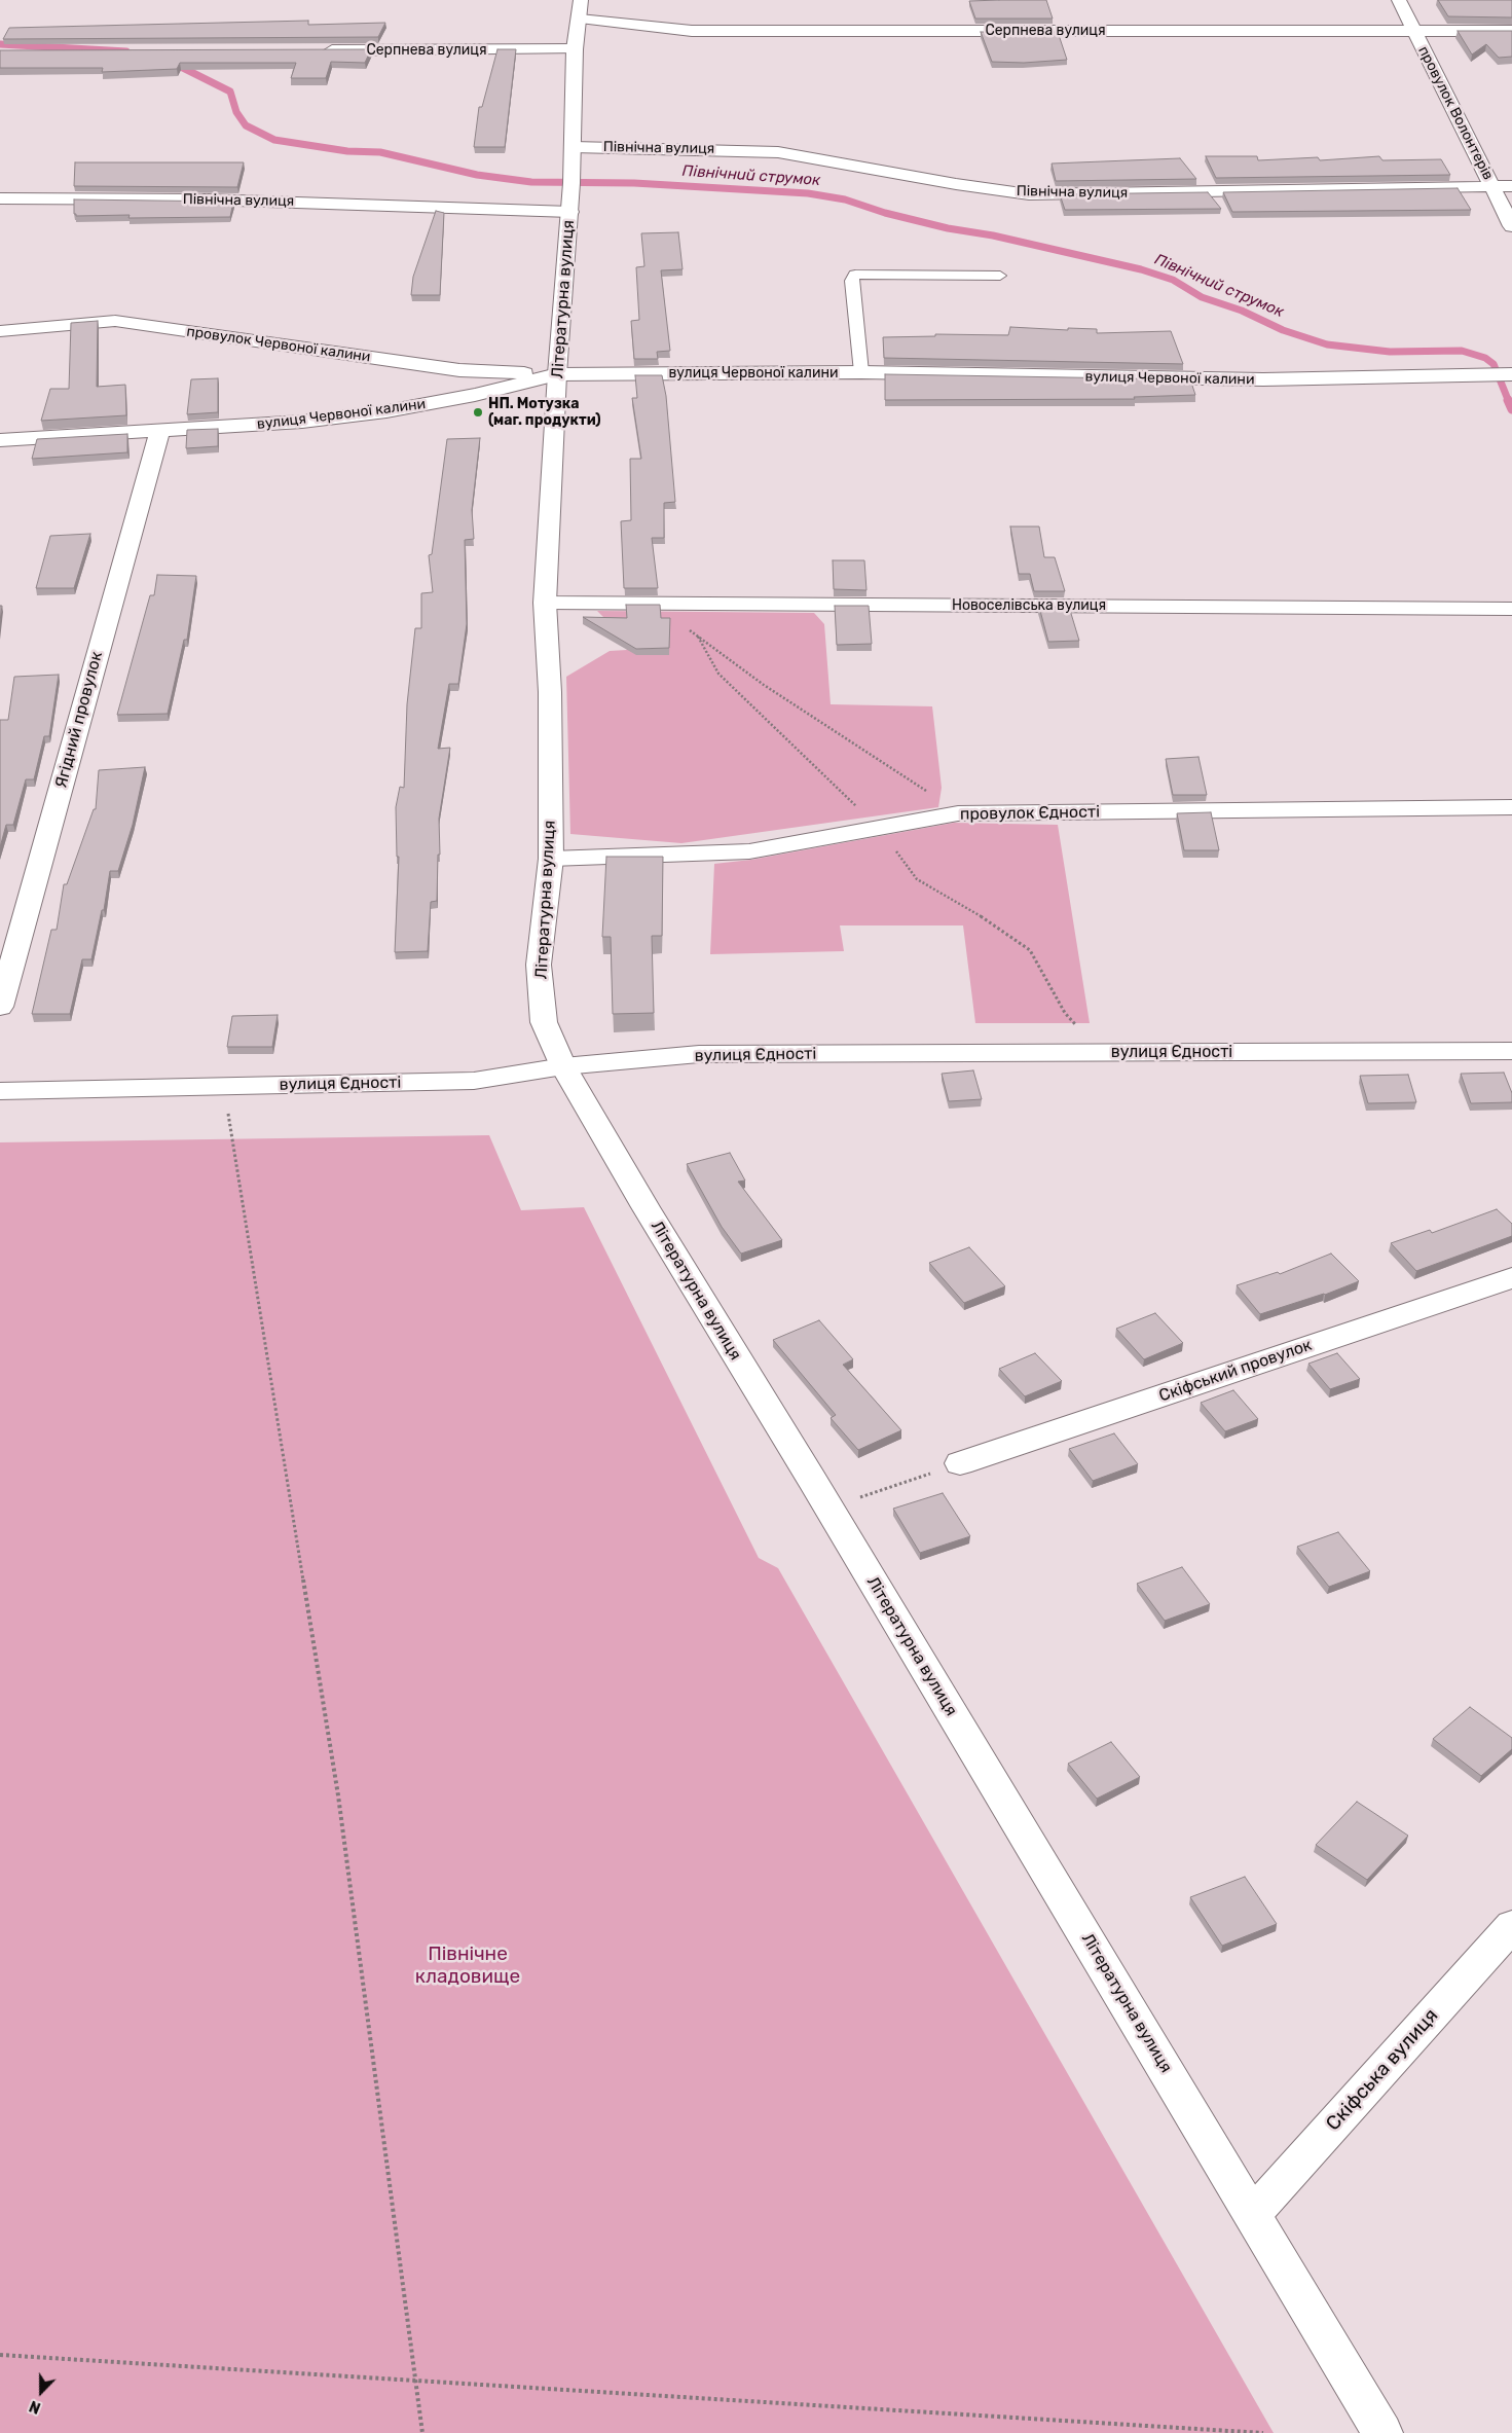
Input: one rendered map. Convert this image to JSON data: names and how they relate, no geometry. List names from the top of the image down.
{
  "streets": {
    "street": [
      "Серпнева вулиця",
      "провулок Волонтерів",
      "Північна вулиця",
      "Літературна вулиця",
      "провулок Червоної калини",
      "вулиця Червоної калини",
      "Новоселівська вулиця",
      "Ягідний провулок",
      "провулок Єдності",
      "вулиця Єдності",
      "Скіфський провулок",
      "Скіфська вулиця"
    ]
  },
  "crossings": [
    ["Серпнева вулиця", "провулок Волонтерів"],
    ["Серпнева вулиця", "Літературна вулиця"],
    ["провулок Волонтерів", "Північна вулиця"],
    ["Північна вулиця", "Літературна вулиця"],
    ["Літературна вулиця", "провулок Червоної калини"],
    ["Літературна вулиця", "вулиця Червоної калини"],
    ["Літературна вулиця", "Новоселівська вулиця"],
    ["Літературна вулиця", "провулок Єдності"],
    ["Літературна вулиця", "вулиця Єдності"],
    ["Літературна вулиця", "Скіфська вулиця"],
    ["провулок Червоної калини", "вулиця Червоної калини"],
    ["вулиця Червоної калини", "Ягідний провулок"]
  ],
  "water": ["Північний струмок"],
  "parks": ["Північне кладовище"],
  "places": ["НП. Мотузка (маг. продукти)"],
  "north": "bottom"
}
